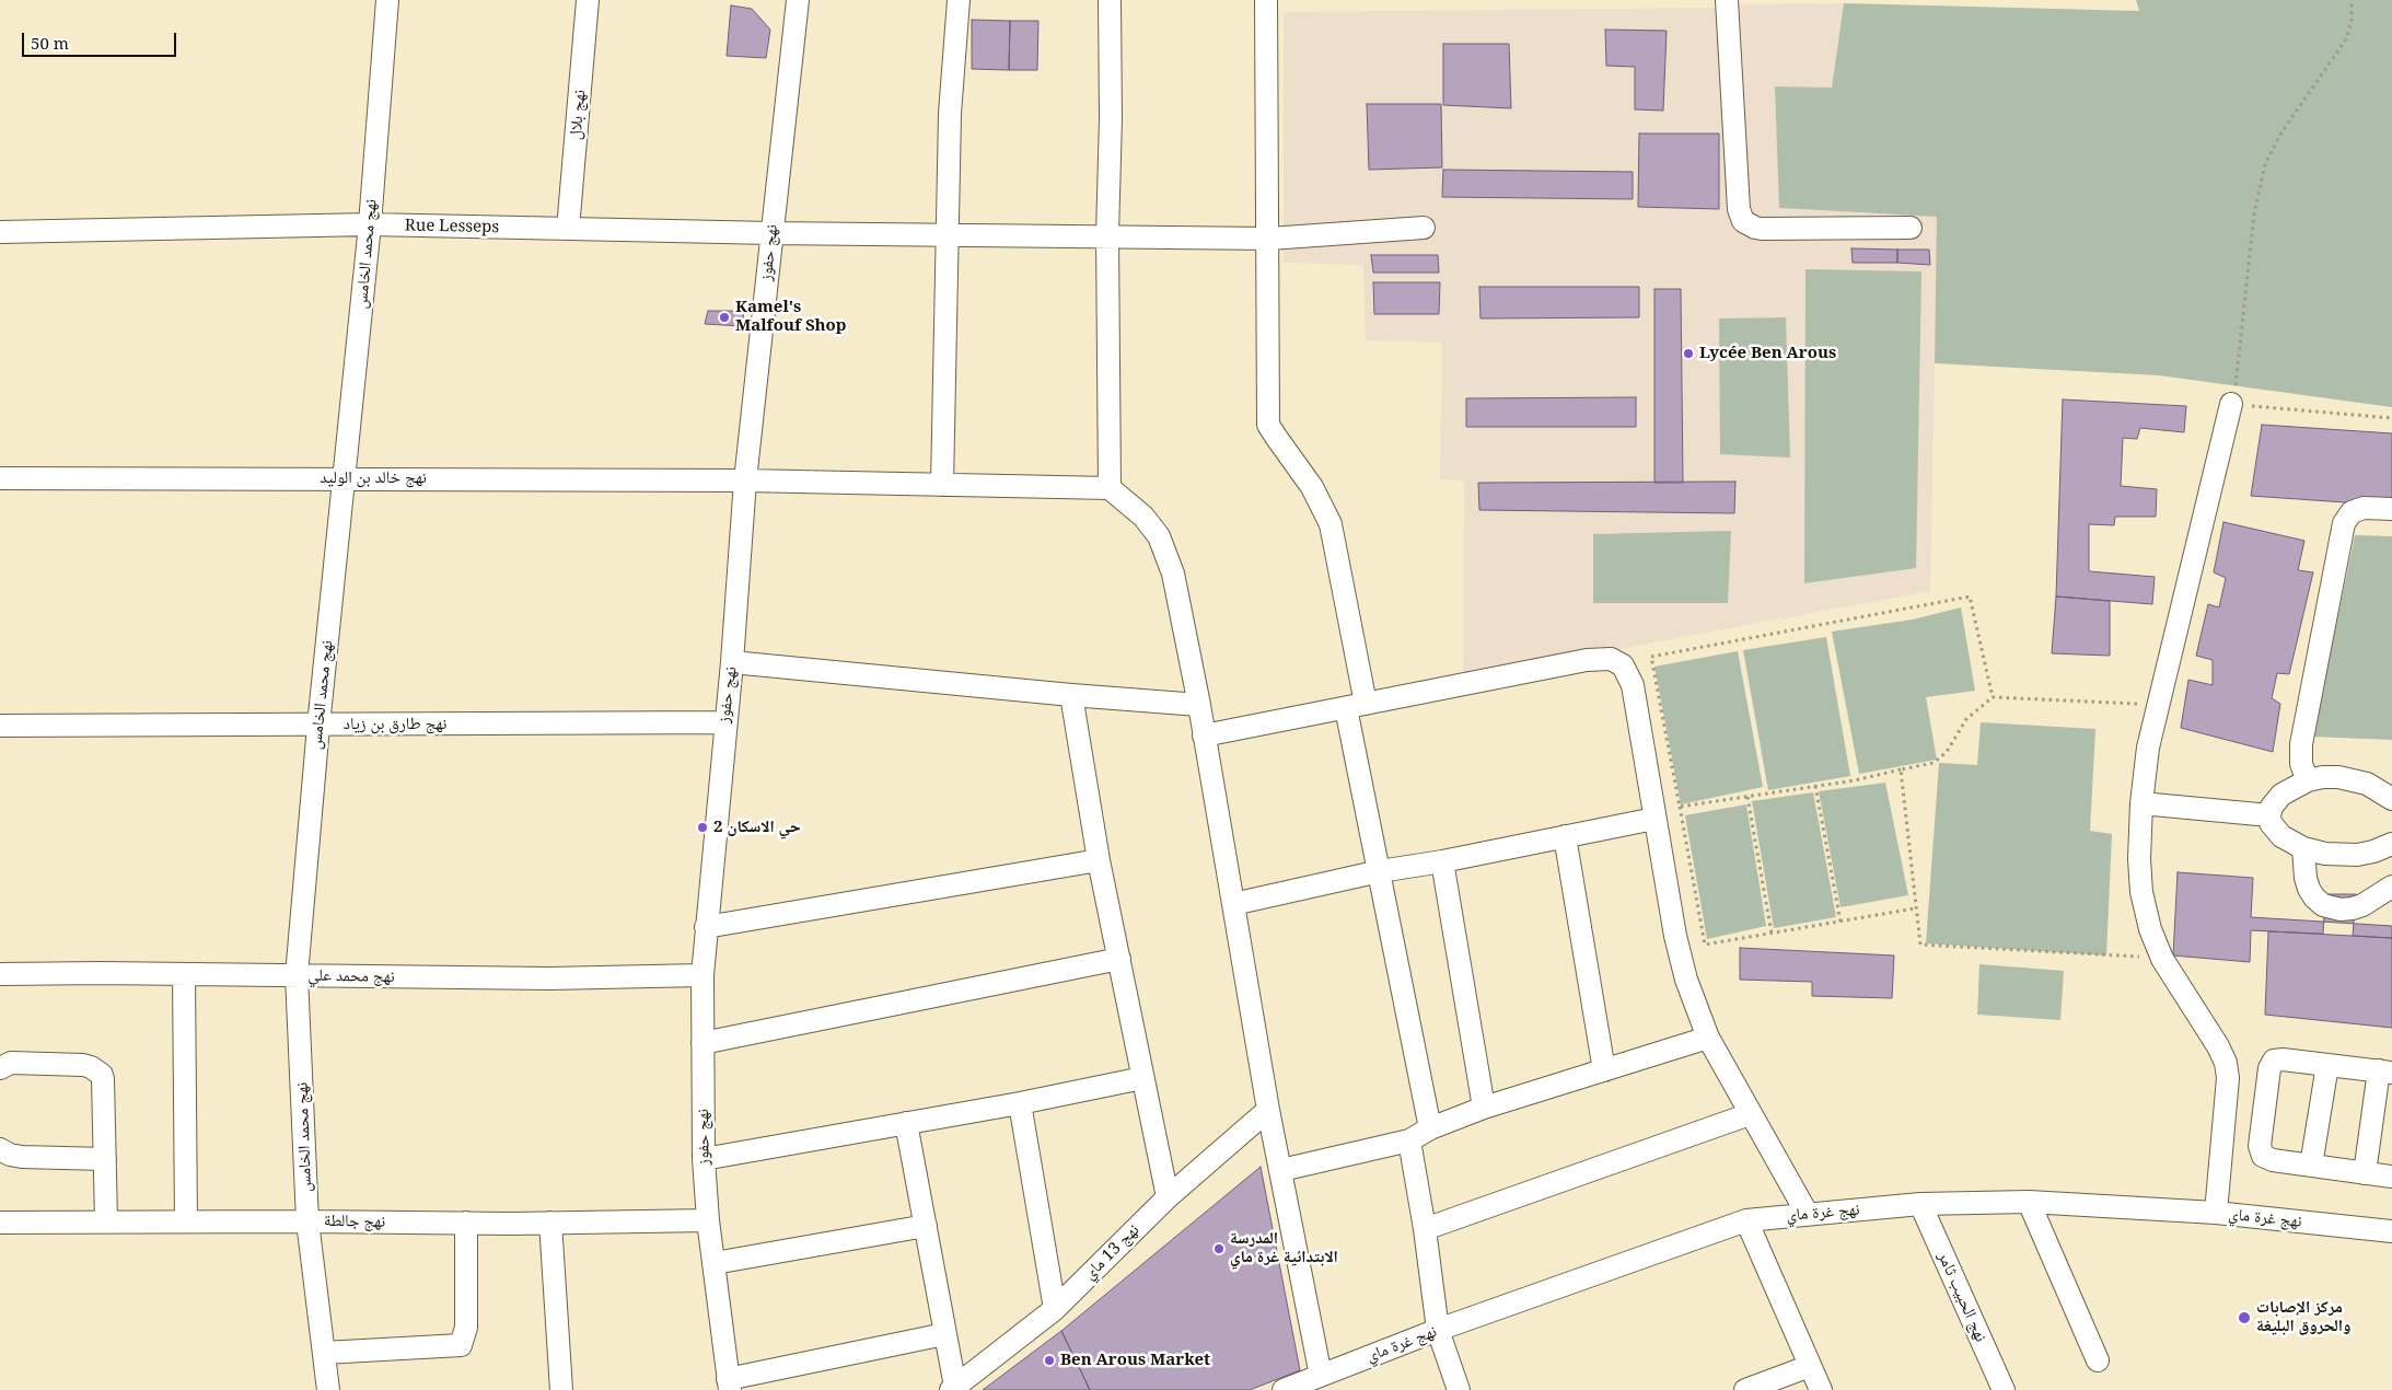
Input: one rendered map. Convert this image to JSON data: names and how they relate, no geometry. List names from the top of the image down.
{
  "streets": {
    "street": [
      "نهج بلال",
      "Rue Lesseps",
      "نهج حفوز",
      "نهج محمد الخامس",
      "نهج خالد بن الوليد",
      "نهج طارق بن زياد",
      "نهج محمد علي",
      "نهج غرة ماي",
      "نهج جالطة",
      "نهج 13 ماي",
      "نهج الحبيب ثامر"
    ]
  },
  "crossings": [
    ["نهج بلال", "Rue Lesseps"],
    ["Rue Lesseps", "نهج حفوز"],
    ["Rue Lesseps", "نهج محمد الخامس"],
    ["نهج حفوز", "نهج خالد بن الوليد"],
    ["نهج حفوز", "نهج طارق بن زياد"],
    ["نهج حفوز", "نهج محمد علي"],
    ["نهج حفوز", "نهج جالطة"],
    ["نهج محمد الخامس", "نهج خالد بن الوليد"],
    ["نهج محمد الخامس", "نهج طارق بن زياد"],
    ["نهج محمد الخامس", "نهج محمد علي"],
    ["نهج محمد الخامس", "نهج جالطة"],
    ["نهج غرة ماي", "نهج الحبيب ثامر"]
  ],
  "places": [
    "Kamel's Malfouf Shop",
    "Lycée Ben Arous",
    "حي الاسكان 2",
    "المدرسة الابتدائية غرة ماي",
    "مركز الإصابات والحروق البليغة",
    "Ben Arous Market"
  ],
  "scale_bar": "50 m"
}
